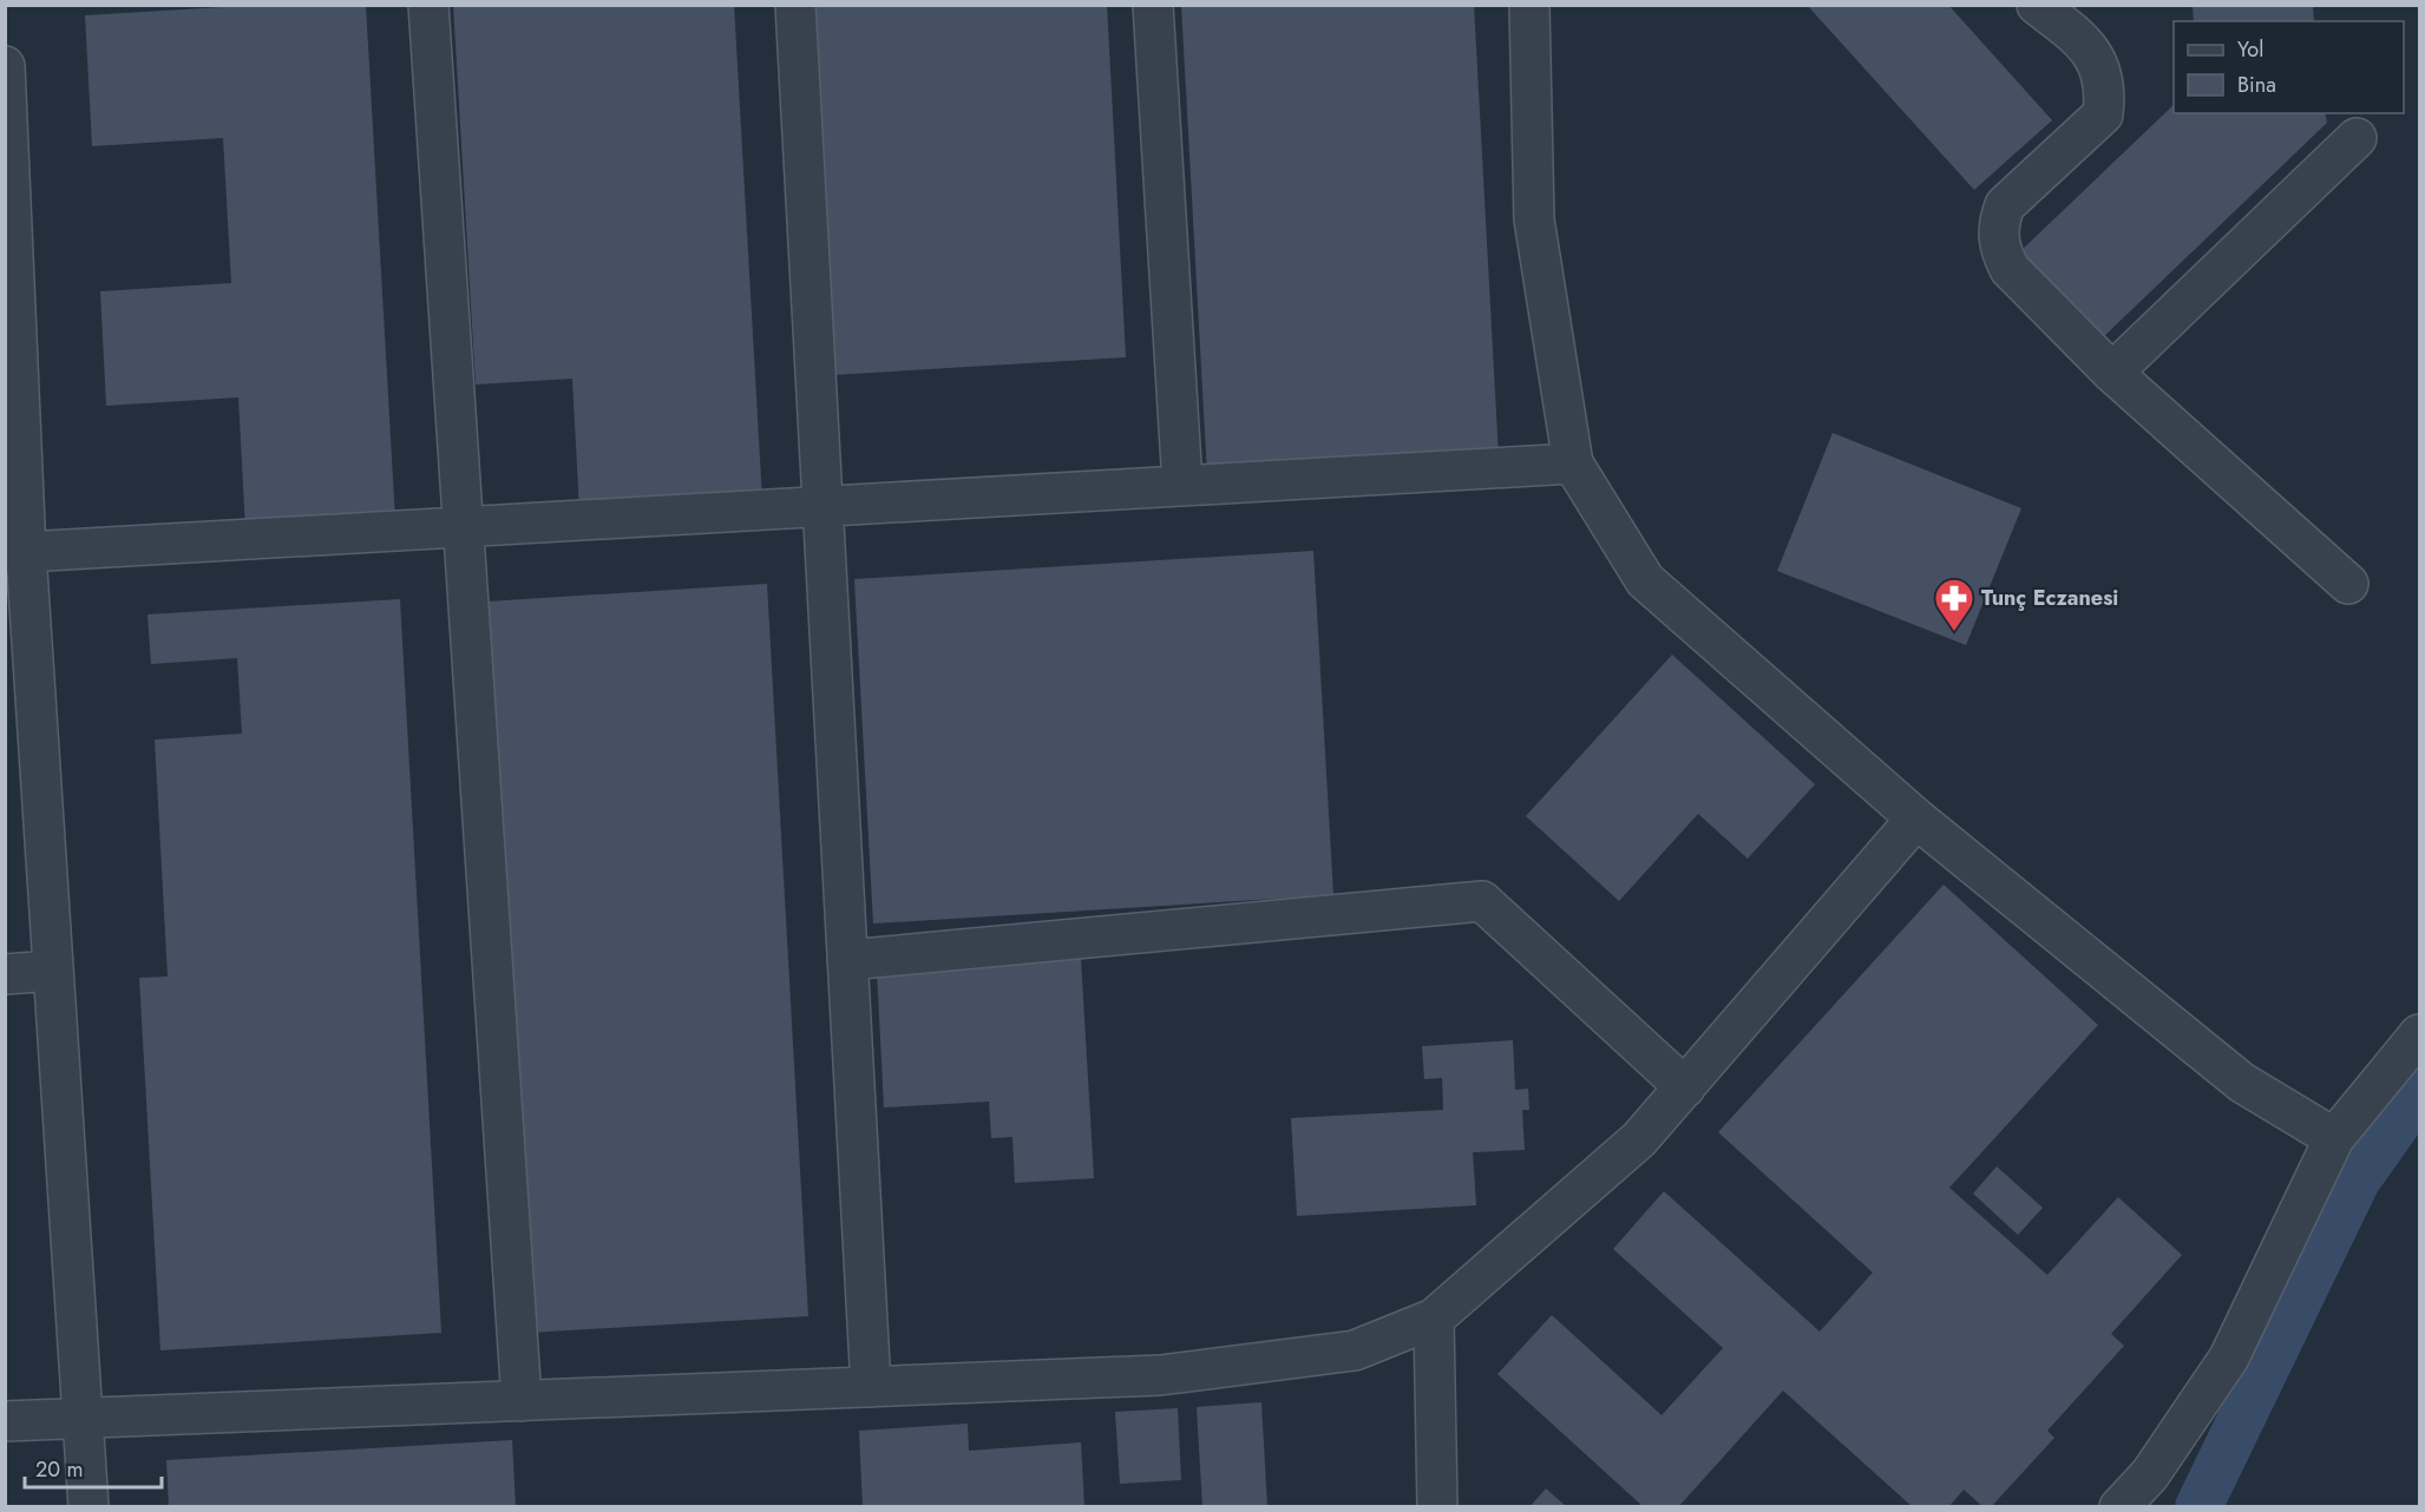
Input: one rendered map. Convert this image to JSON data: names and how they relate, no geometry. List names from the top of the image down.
{
  "places": {
    "pharmacy": ["Tunç Eczanesi"]
  },
  "legend": ["Yol", "Bina"],
  "scale_bar": "20 m"
}
